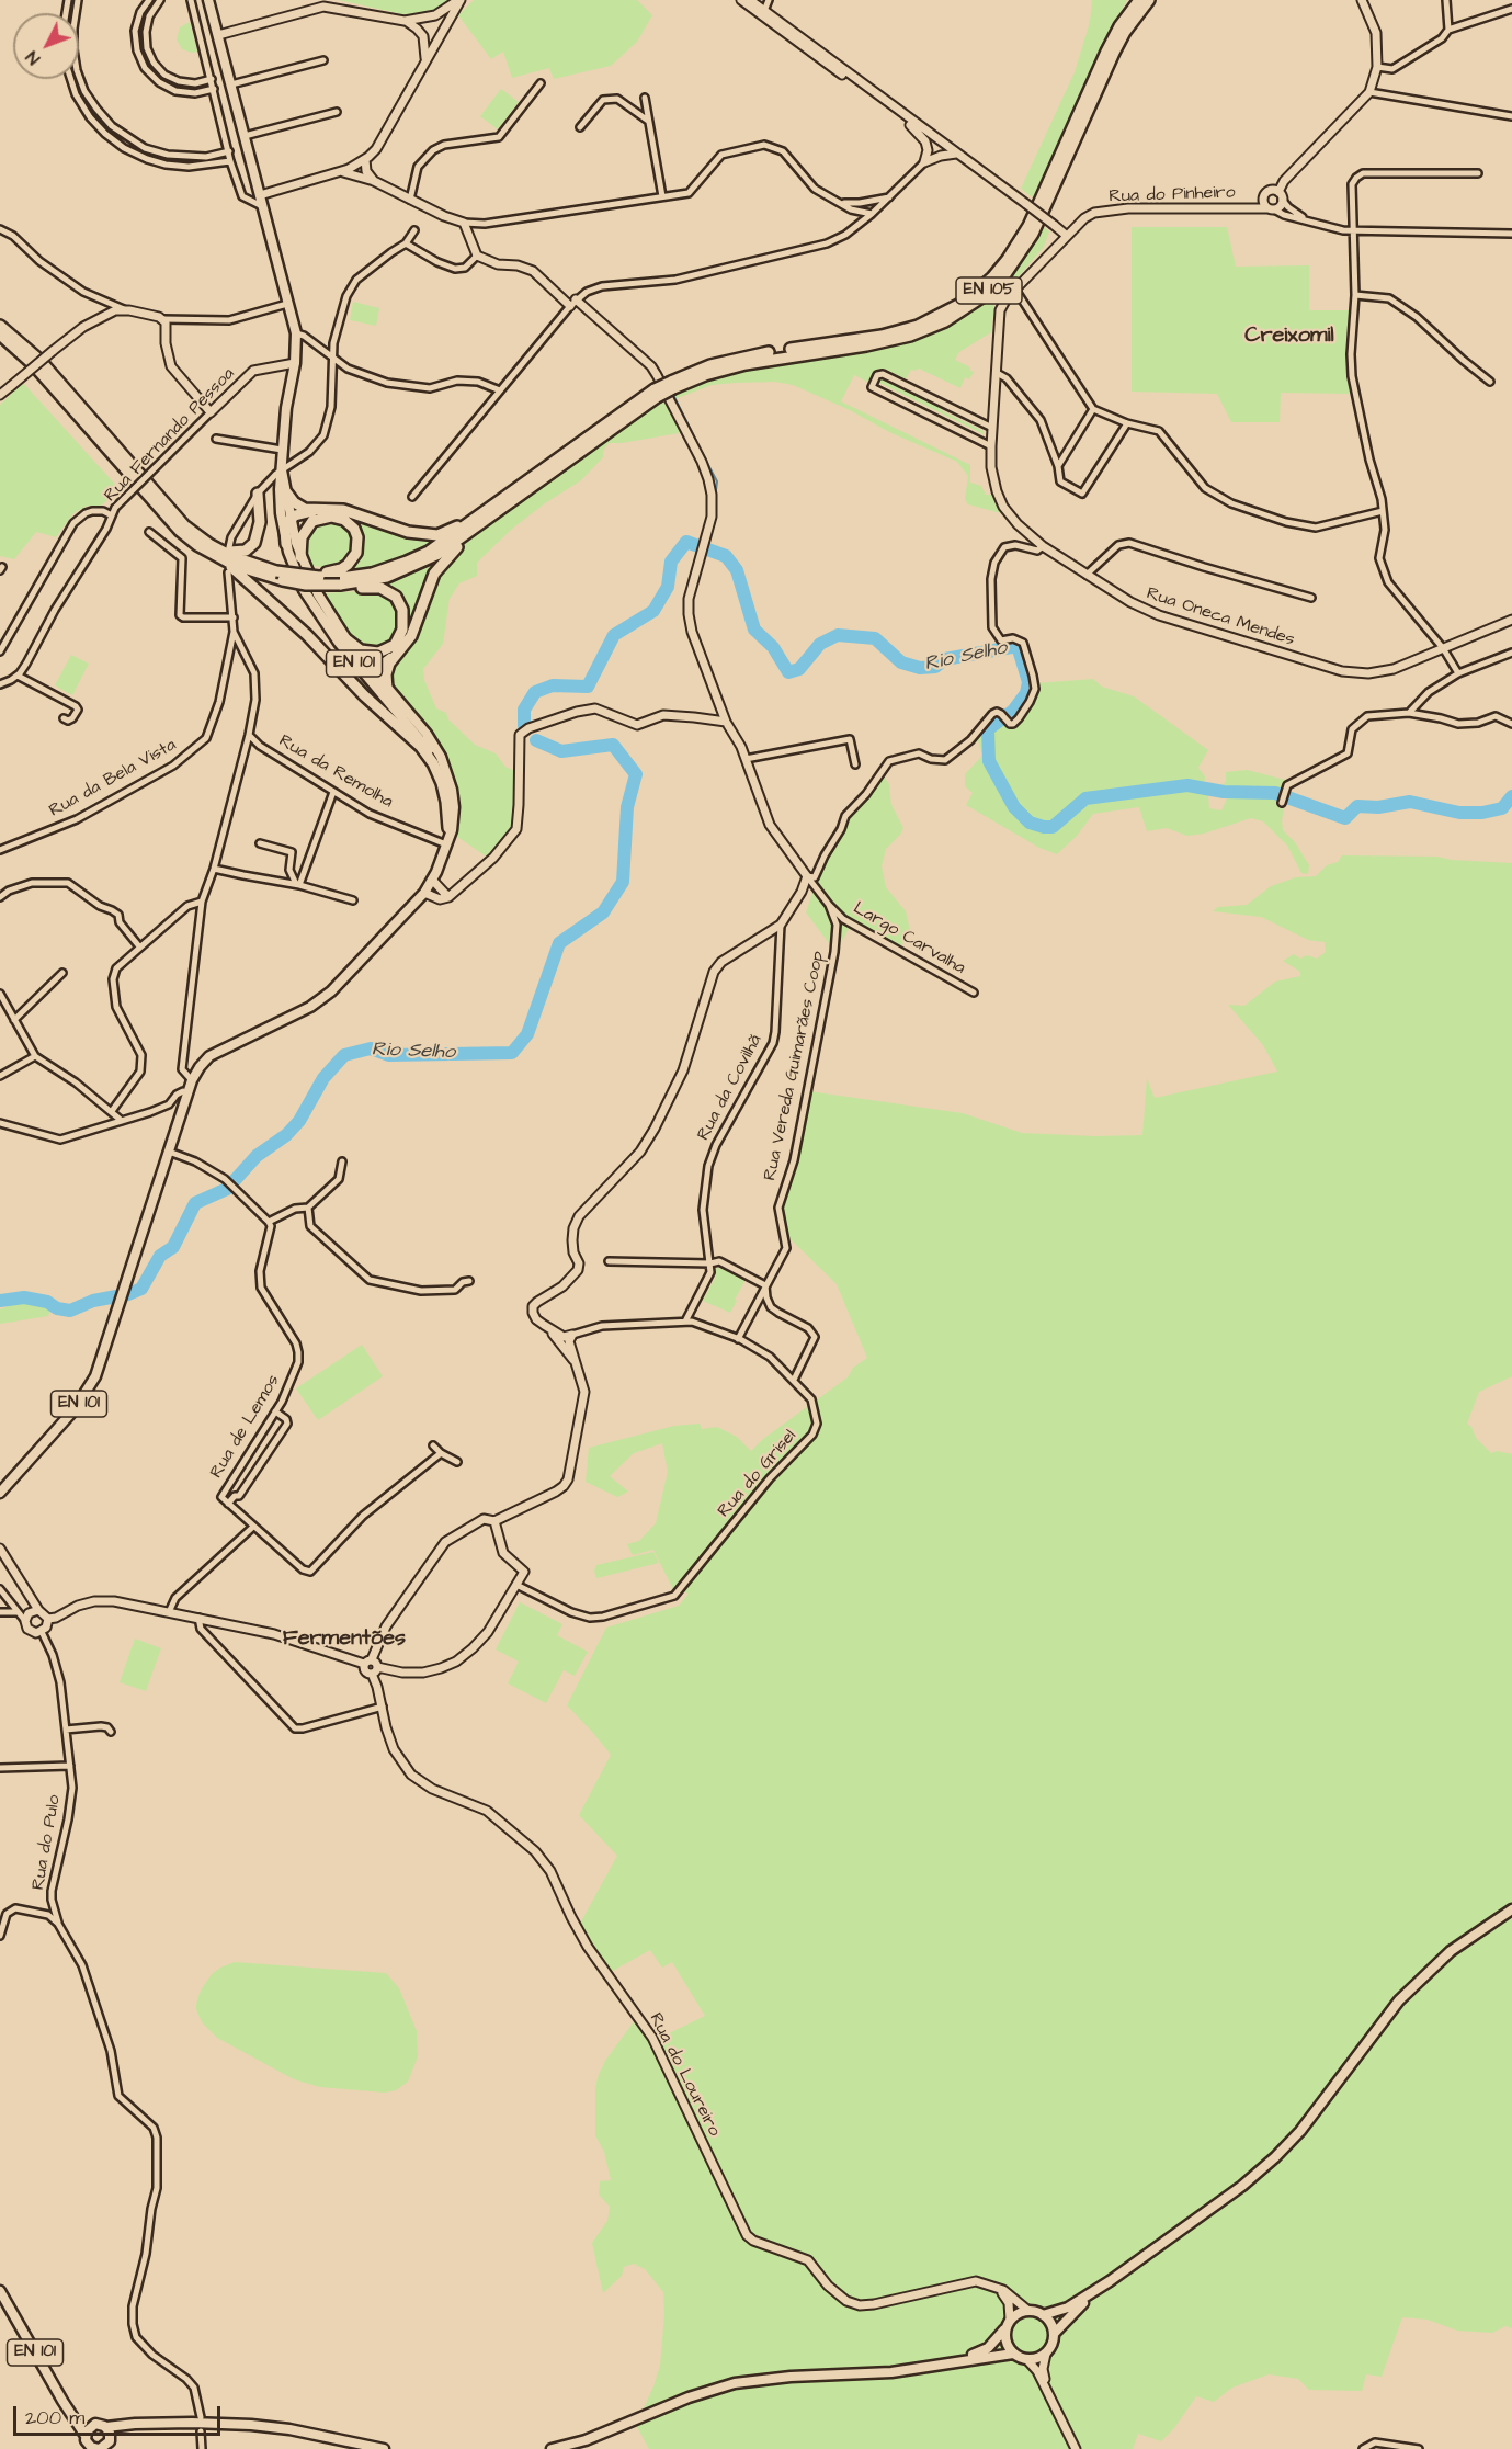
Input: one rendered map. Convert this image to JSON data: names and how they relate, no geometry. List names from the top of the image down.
{
  "streets": {
    "highway": ["EN 105"],
    "main road": ["EN 101"],
    "street": [
      "Rua do Pinheiro",
      "Rua Fernando Pessoa",
      "Rua Oneca Mendes",
      "Rua da Remolha",
      "Rua da Bela Vista",
      "Largo Carvalha",
      "Rua Vereda Guimarães Coop",
      "Rua da Covilhã",
      "Rua de Lemos",
      "Rua do Grisel",
      "Rua do Pulo",
      "Rua do Loureiro"
    ]
  },
  "crossings": [
    ["Rua do Pinheiro", "Rua Oneca Mendes"],
    ["Rua Fernando Pessoa", "EN 101"],
    ["EN 101", "Rua da Remolha"],
    ["Largo Carvalha", "Rua Vereda Guimarães Coop"],
    ["Rua Vereda Guimarães Coop", "Rua do Grisel"]
  ],
  "districts": ["Creixomil", "Fermentões"],
  "water": ["Rio Selho"],
  "scale_bar": "200 m",
  "north": "bottom left"
}
